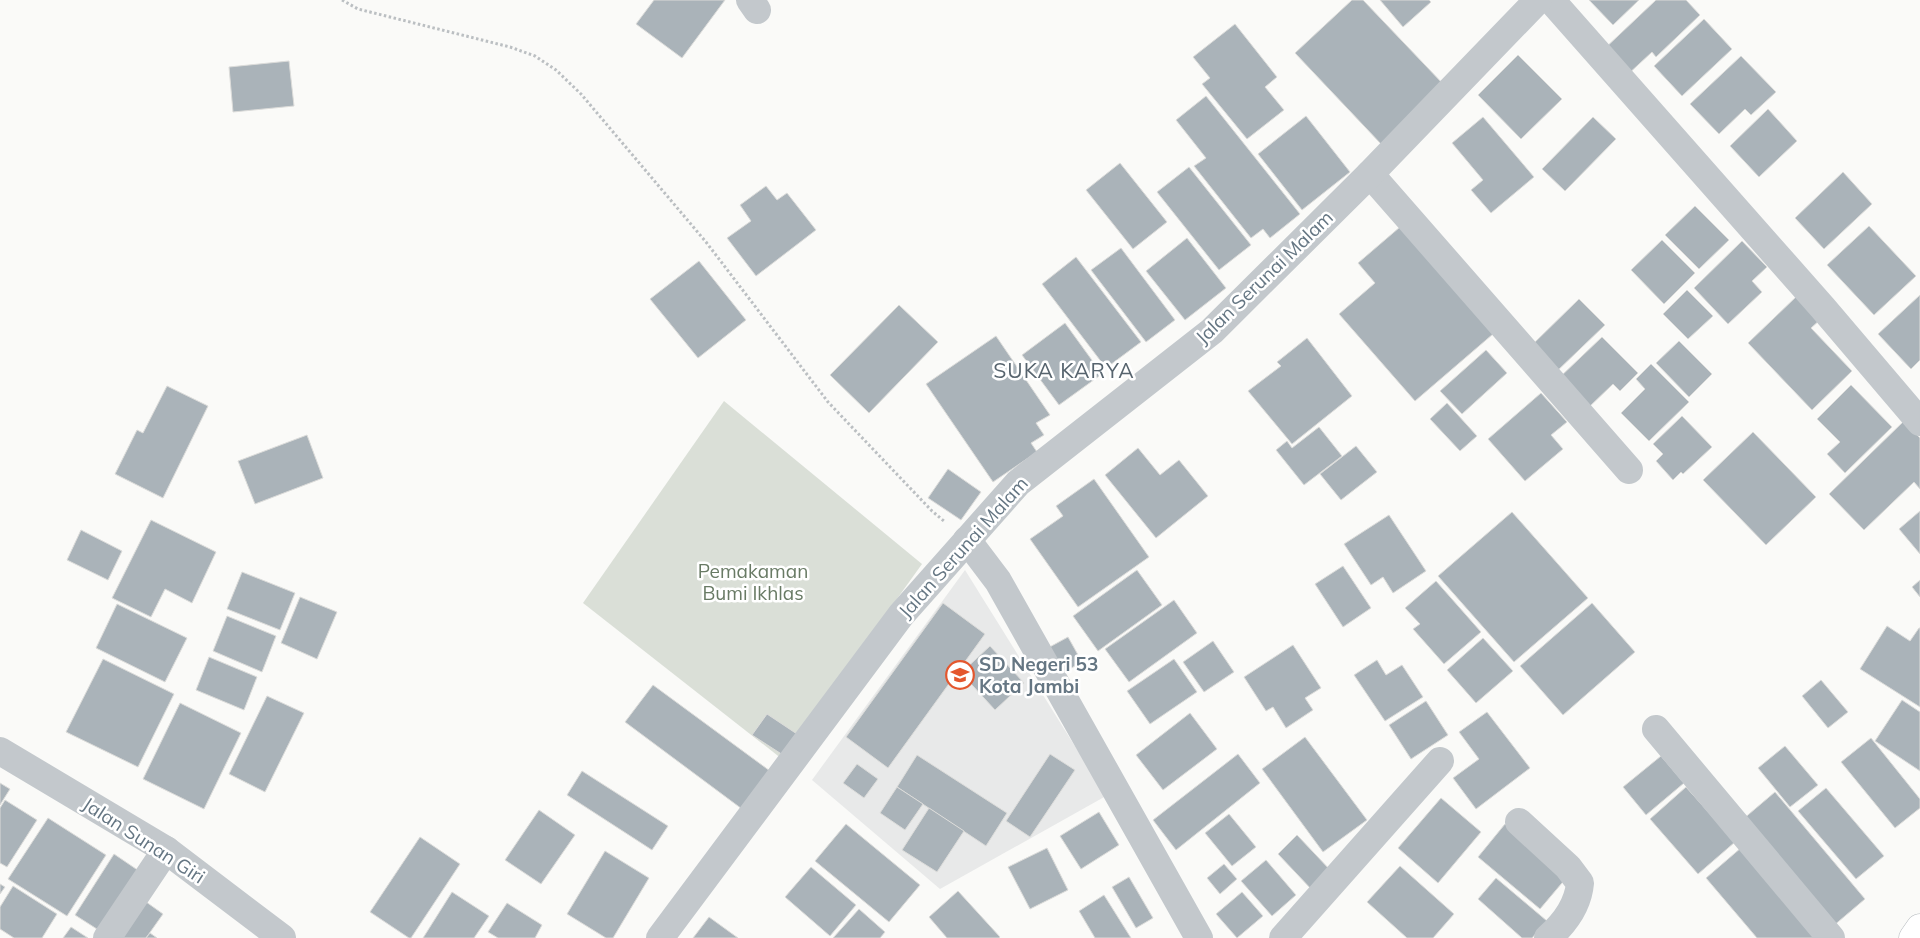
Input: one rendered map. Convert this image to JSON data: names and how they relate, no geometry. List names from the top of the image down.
{
  "streets": {
    "street": ["Jalan Serunai Malam", "Jalan Sunan Giri"]
  },
  "districts": ["SUKA KARYA"],
  "parks": ["Pemakaman Bumi Ikhlas"],
  "places": {
    "school or university": ["SD Negeri 53 Kota Jambi"]
  }
}
